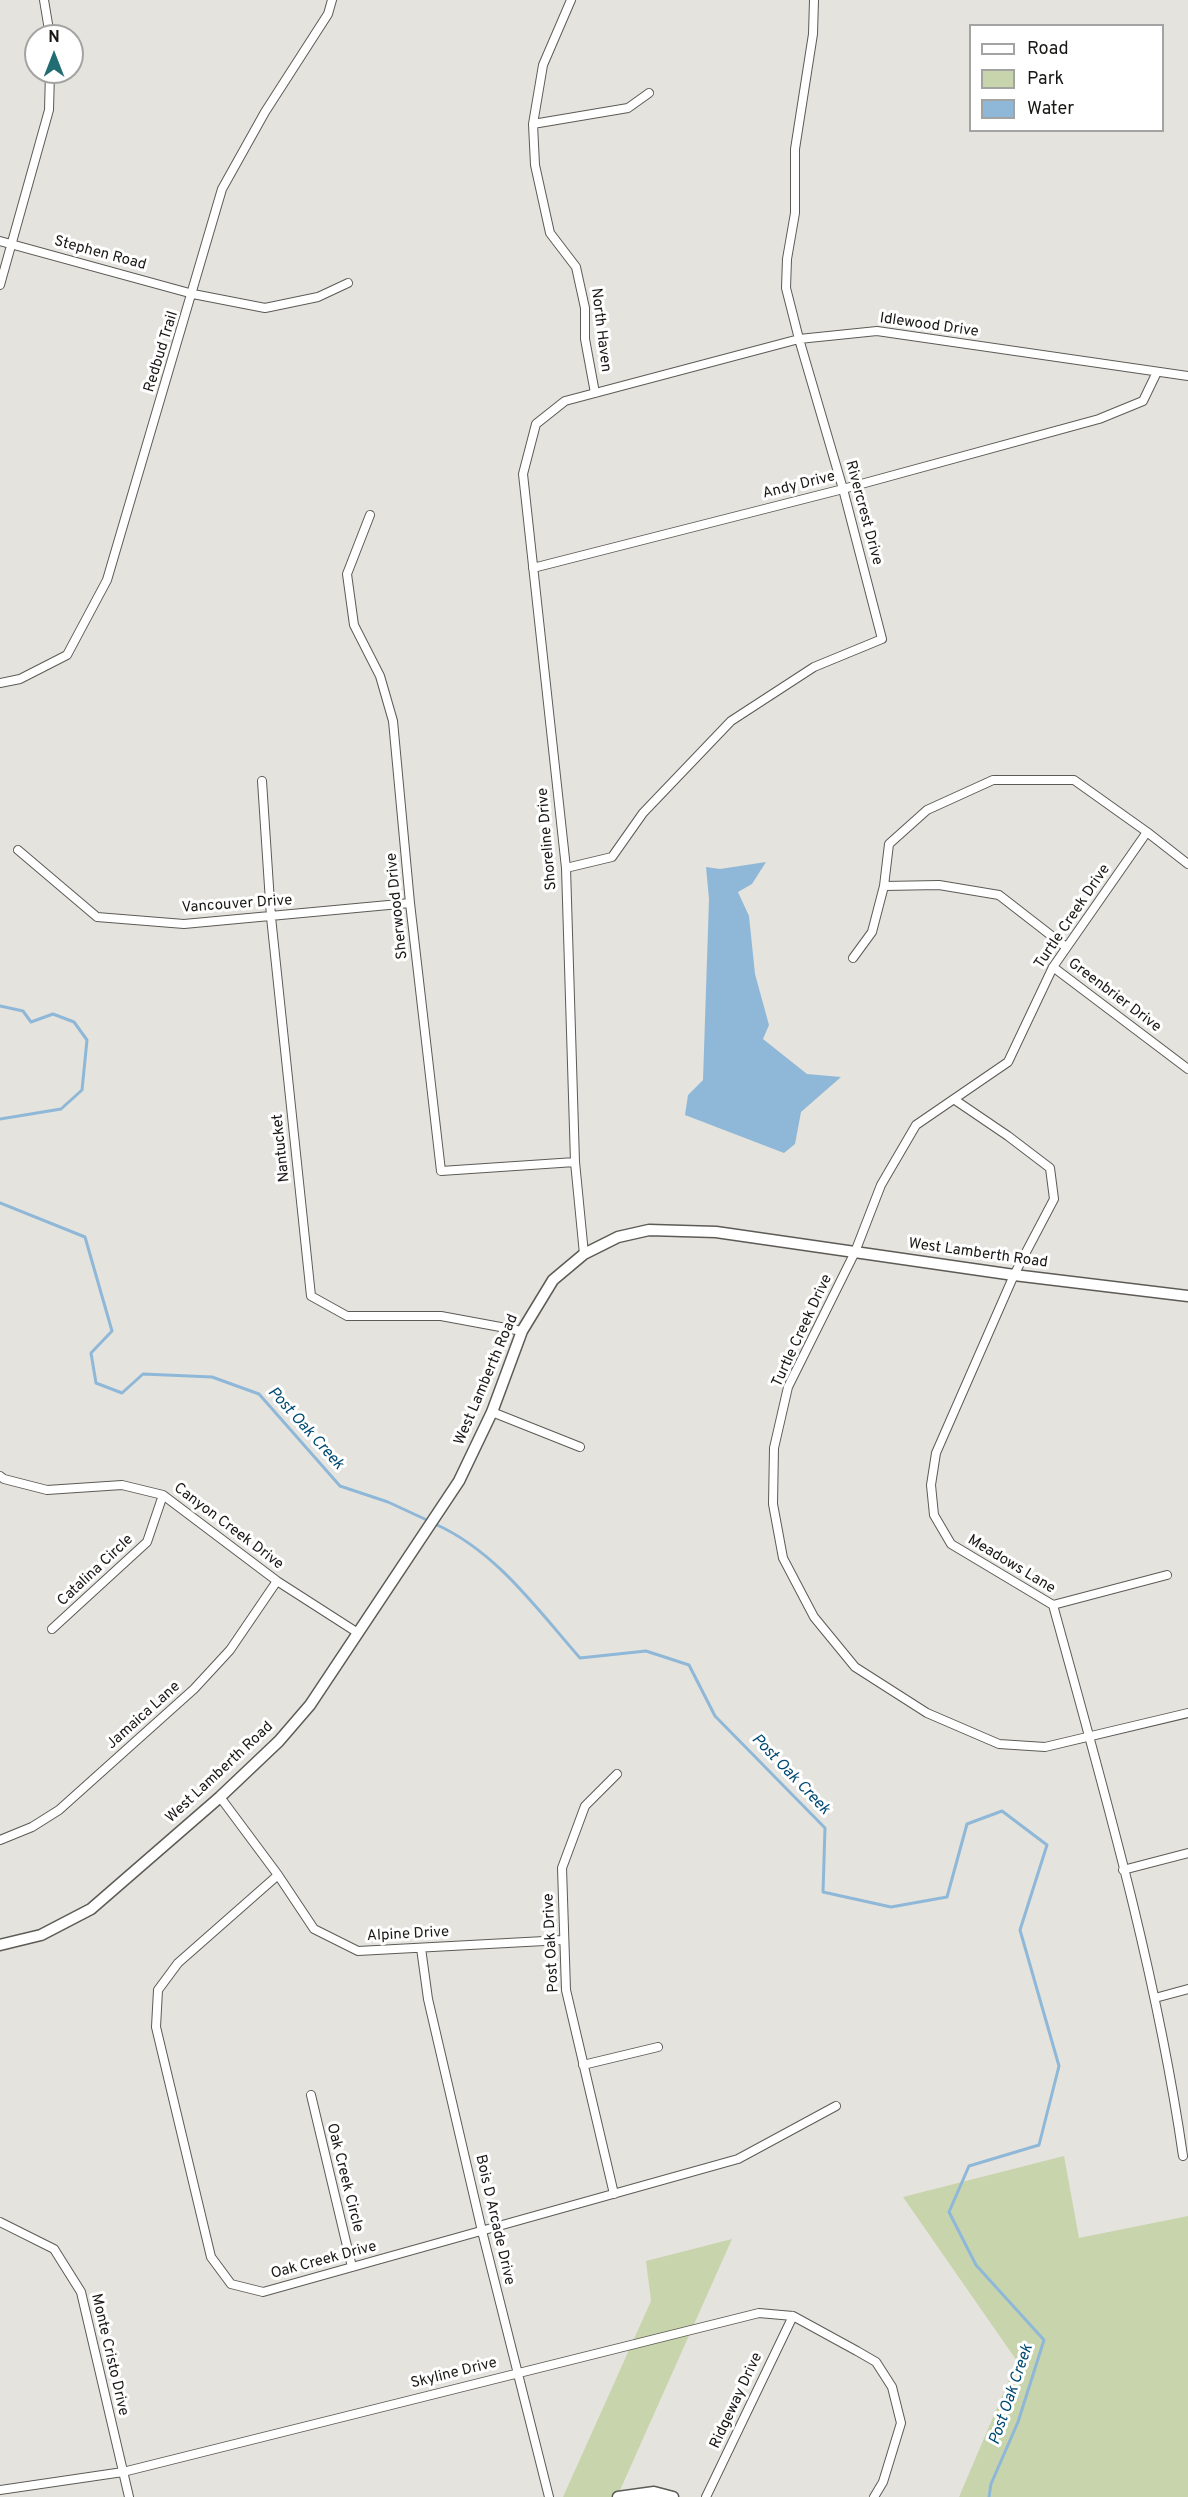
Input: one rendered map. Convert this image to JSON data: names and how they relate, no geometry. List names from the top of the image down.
{
  "streets": {
    "street": [
      "Stephen Road",
      "Idlewood Drive",
      "North Haven",
      "Redbud Trail",
      "Andy Drive",
      "Rivercrest Drive",
      "Shoreline Drive",
      "Vancouver Drive",
      "Sherwood Drive",
      "Turtle Creek Drive",
      "Greenbrier Drive",
      "Nantucket",
      "West Lamberth Road",
      "Canyon Creek Drive",
      "Meadows Lane",
      "Catalina Circle",
      "Jamaica Lane",
      "Alpine Drive",
      "Post Oak Drive",
      "Oak Creek Circle",
      "Bois D Arcade Drive",
      "Oak Creek Drive",
      "Monte Cristo Drive",
      "Skyline Drive",
      "Ridgeway Drive"
    ]
  },
  "crossings": [
    ["Stephen Road", "Redbud Trail"],
    ["Idlewood Drive", "North Haven"],
    ["Idlewood Drive", "Andy Drive"],
    ["Idlewood Drive", "Rivercrest Drive"],
    ["Idlewood Drive", "Shoreline Drive"],
    ["Andy Drive", "Rivercrest Drive"],
    ["Andy Drive", "Shoreline Drive"],
    ["Rivercrest Drive", "Shoreline Drive"],
    ["Shoreline Drive", "Sherwood Drive"],
    ["Shoreline Drive", "West Lamberth Road"],
    ["Vancouver Drive", "Sherwood Drive"],
    ["Vancouver Drive", "Nantucket"],
    ["Turtle Creek Drive", "Greenbrier Drive"],
    ["Turtle Creek Drive", "West Lamberth Road"],
    ["Turtle Creek Drive", "Meadows Lane"],
    ["Nantucket", "West Lamberth Road"],
    ["West Lamberth Road", "Canyon Creek Drive"],
    ["West Lamberth Road", "Meadows Lane"],
    ["West Lamberth Road", "Alpine Drive"],
    ["Canyon Creek Drive", "Catalina Circle"],
    ["Canyon Creek Drive", "Jamaica Lane"],
    ["Alpine Drive", "Post Oak Drive"],
    ["Alpine Drive", "Bois D Arcade Drive"],
    ["Alpine Drive", "Oak Creek Drive"],
    ["Post Oak Drive", "Oak Creek Drive"],
    ["Oak Creek Circle", "Oak Creek Drive"],
    ["Bois D Arcade Drive", "Oak Creek Drive"],
    ["Bois D Arcade Drive", "Skyline Drive"],
    ["Monte Cristo Drive", "Skyline Drive"],
    ["Skyline Drive", "Ridgeway Drive"]
  ],
  "water": ["Post Oak Creek"],
  "legend": ["Road", "Park", "Water"],
  "north": "top"
}
